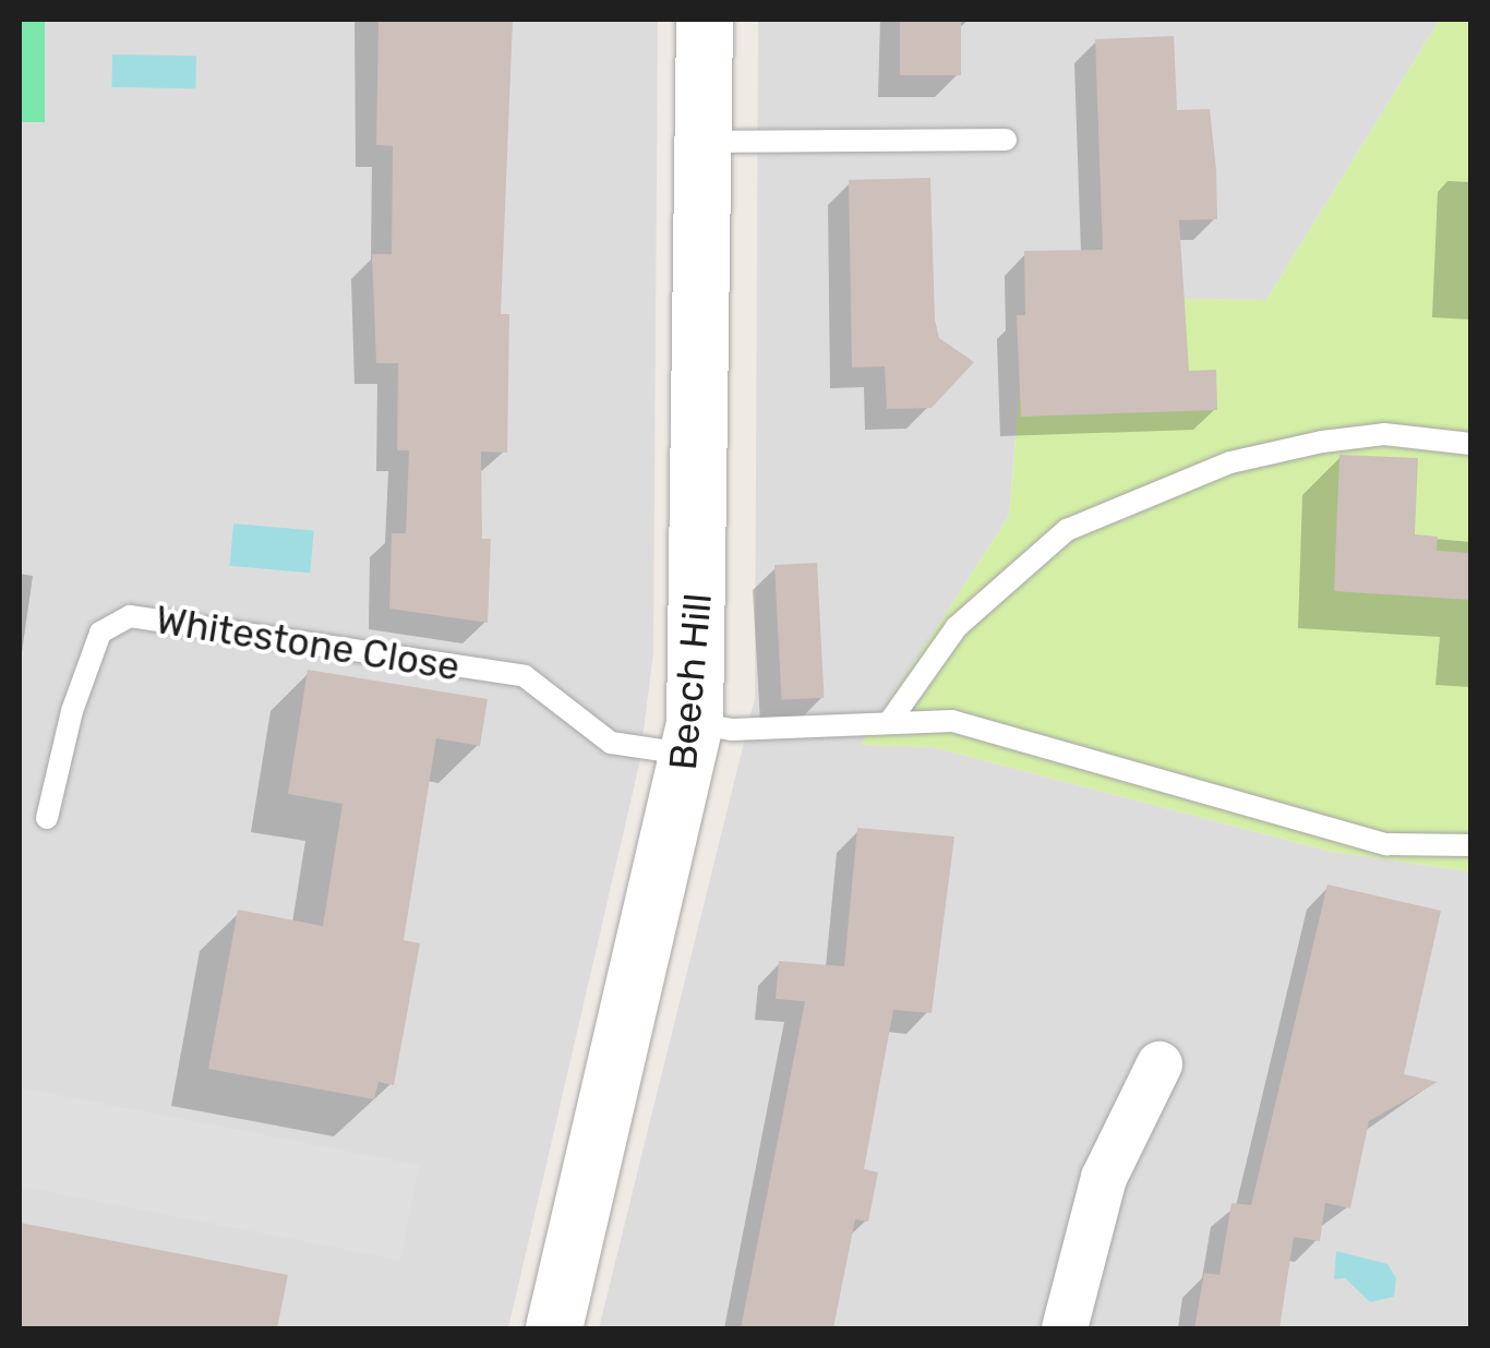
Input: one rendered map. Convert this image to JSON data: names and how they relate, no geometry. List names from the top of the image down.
{
  "streets": {
    "street": ["Beech Hill"],
    "lane": ["Whitestone Close"]
  },
  "crossings": [
    ["Whitestone Close", "Beech Hill"]
  ]
}
